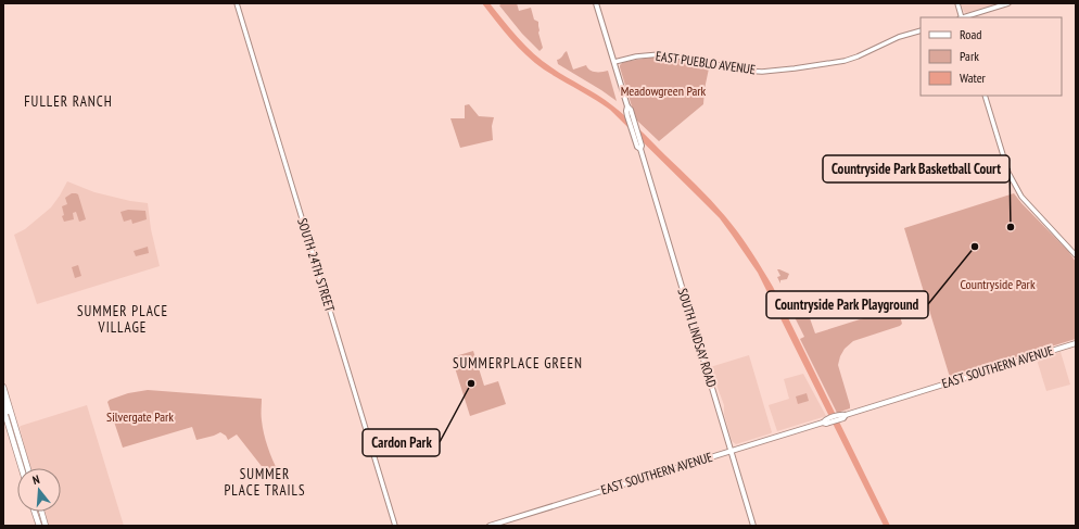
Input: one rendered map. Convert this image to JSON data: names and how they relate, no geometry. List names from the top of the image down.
{
  "streets": {
    "main road": ["SOUTH LINDSAY ROAD", "EAST SOUTHERN AVENUE"],
    "street": ["EAST PUEBLO AVENUE", "SOUTH 24TH STREET"]
  },
  "crossings": [
    ["EAST PUEBLO AVENUE", "SOUTH LINDSAY ROAD"],
    ["SOUTH LINDSAY ROAD", "EAST SOUTHERN AVENUE"]
  ],
  "districts": [
    "FULLER RANCH",
    "SUMMER PLACE VILLAGE",
    "SUMMERPLACE GREEN",
    "SUMMER PLACE TRAILS"
  ],
  "parks": ["Meadowgreen Park", "Countryside Park", "Silvergate Park"],
  "places": ["Countryside Park Basketball Court", "Countryside Park Playground", "Cardon Park"],
  "legend": ["Road", "Park", "Water"],
  "north": "top"
}
